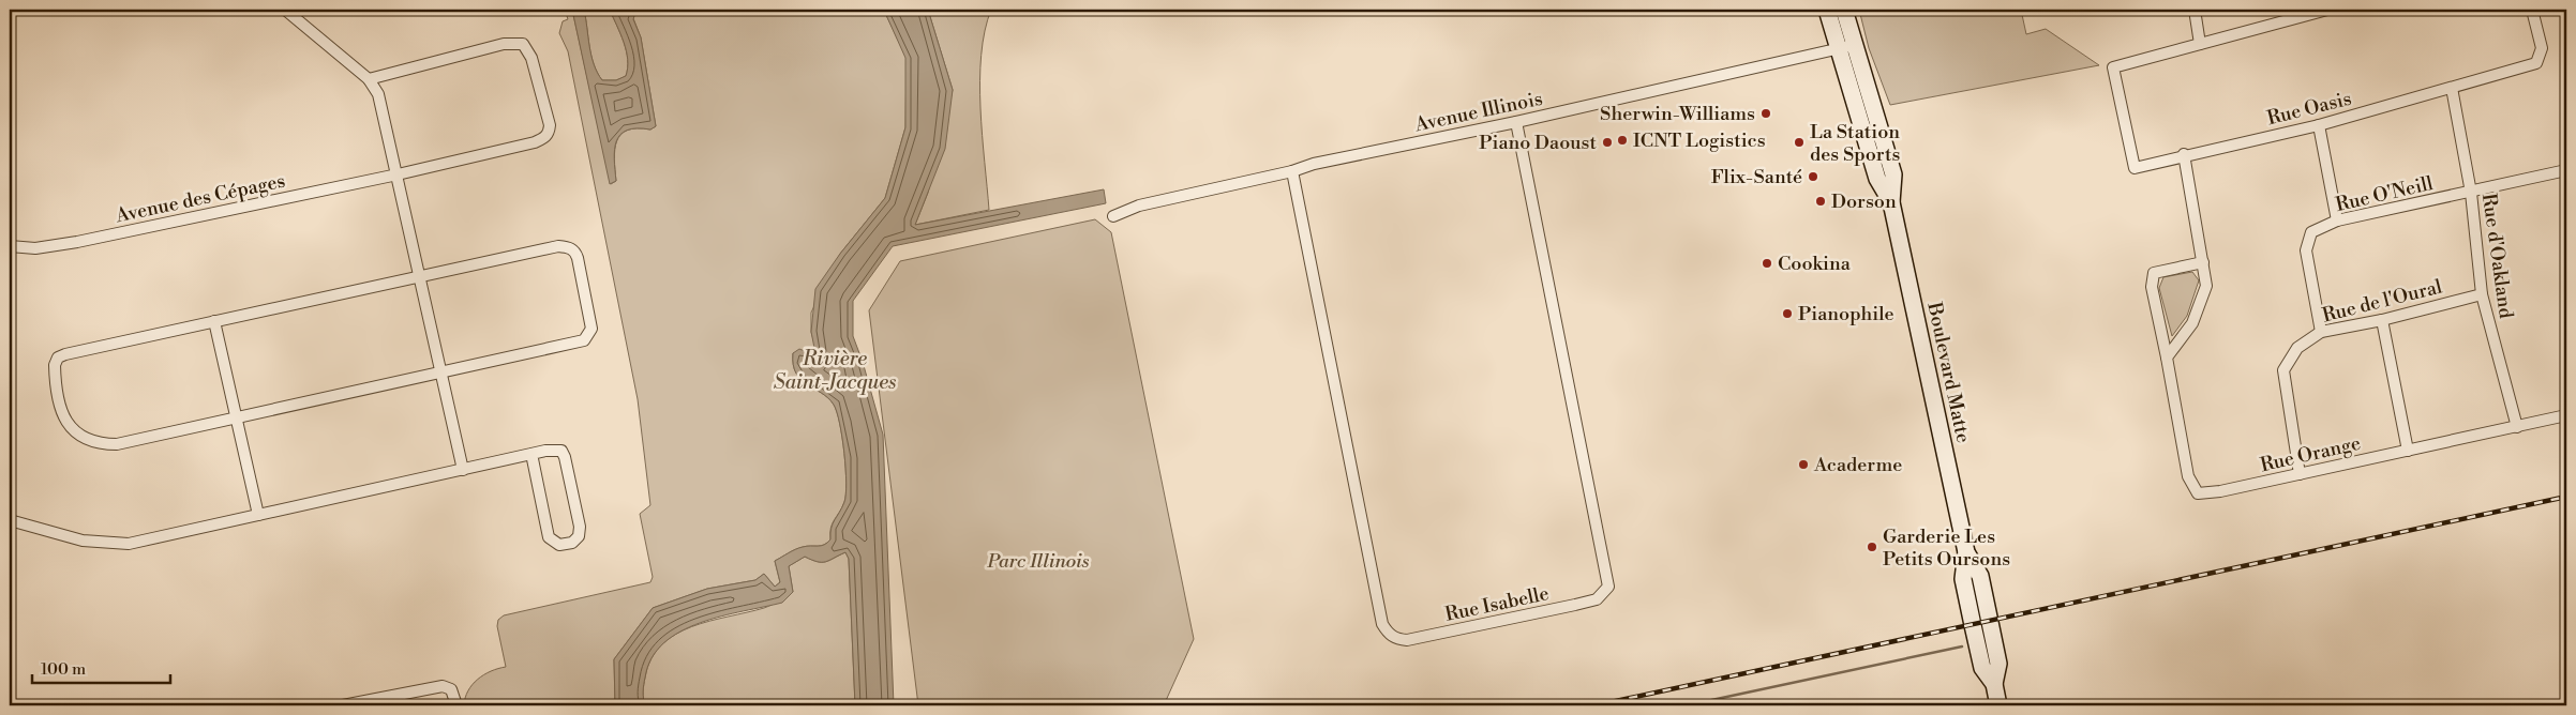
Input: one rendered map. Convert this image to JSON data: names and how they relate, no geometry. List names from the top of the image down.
{
  "streets": {
    "main road": ["Boulevard Matte"],
    "street": [
      "Rue Oasis",
      "Avenue Illinois",
      "Rue O'Neill",
      "Avenue des Cépages",
      "Rue d'Oakland",
      "Rue de l'Oural",
      "Rue Orange",
      "Rue Isabelle"
    ]
  },
  "crossings": [
    ["Rue Oasis", "Rue d'Oakland"],
    ["Avenue Illinois", "Boulevard Matte"],
    ["Avenue Illinois", "Rue Isabelle"],
    ["Rue O'Neill", "Rue d'Oakland"],
    ["Rue O'Neill", "Rue de l'Oural"],
    ["Rue d'Oakland", "Rue de l'Oural"],
    ["Rue d'Oakland", "Rue Orange"],
    ["Rue de l'Oural", "Rue Orange"]
  ],
  "water": ["Rivière Saint-Jacques"],
  "parks": ["Parc Illinois"],
  "places": [
    "Sherwin-Williams",
    "ICNT Logistics",
    "Piano Daoust",
    "La Station des Sports",
    "Flix-Santé",
    "Dorson",
    "Cookina",
    "Pianophile",
    "Acaderme",
    "Garderie Les Petits Oursons"
  ],
  "scale_bar": "100 m"
}
